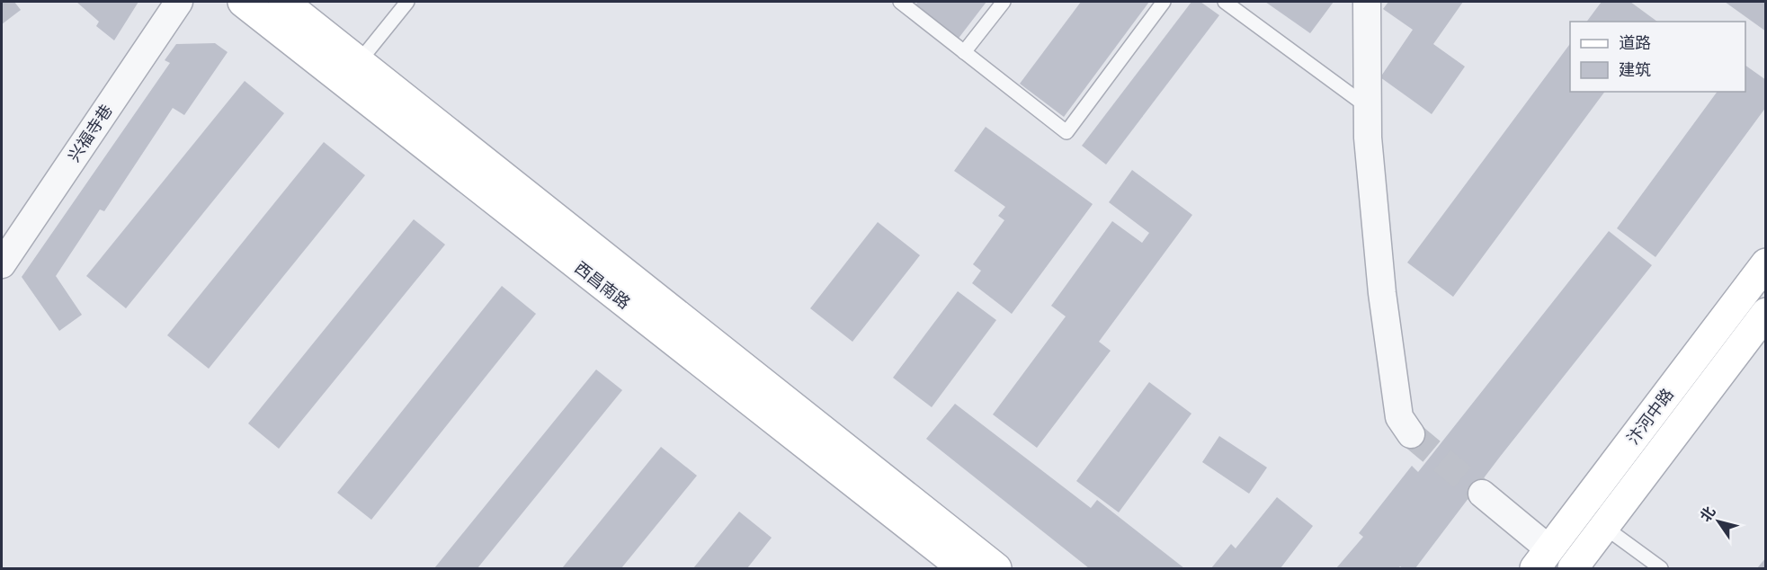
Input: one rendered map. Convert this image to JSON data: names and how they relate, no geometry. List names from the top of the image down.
{
  "streets": {
    "street": ["兴福寺巷", "西昌南路", "汴河中路"]
  },
  "legend": ["道路", "建筑"],
  "north": "top left"
}
